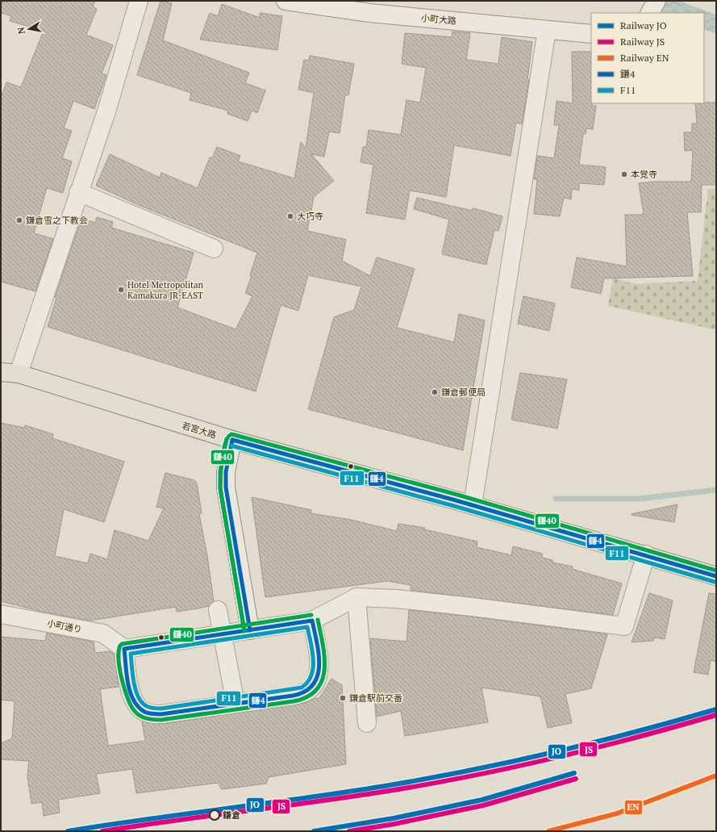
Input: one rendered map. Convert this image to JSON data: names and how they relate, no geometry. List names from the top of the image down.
{
  "streets": {
    "main road": ["若宮大路"],
    "street": ["小町大路", "小町通り"]
  },
  "places": [
    "本覚寺",
    "大巧寺",
    "鎌倉雪之下教会",
    "Hotel Metropolitan Kamakura JR-EAST",
    "鎌倉郵便局",
    "鎌倉駅前交番",
    "鎌倉"
  ],
  "lines": [
    "transit line 鎌40",
    "transit line F11",
    "transit line 鎌4",
    "rail line JO",
    "rail line JS",
    "rail line EN"
  ],
  "legend": [
    "Railway JO",
    "Railway JS",
    "Railway EN",
    "鎌4",
    "F11"
  ],
  "north": "left"
}
